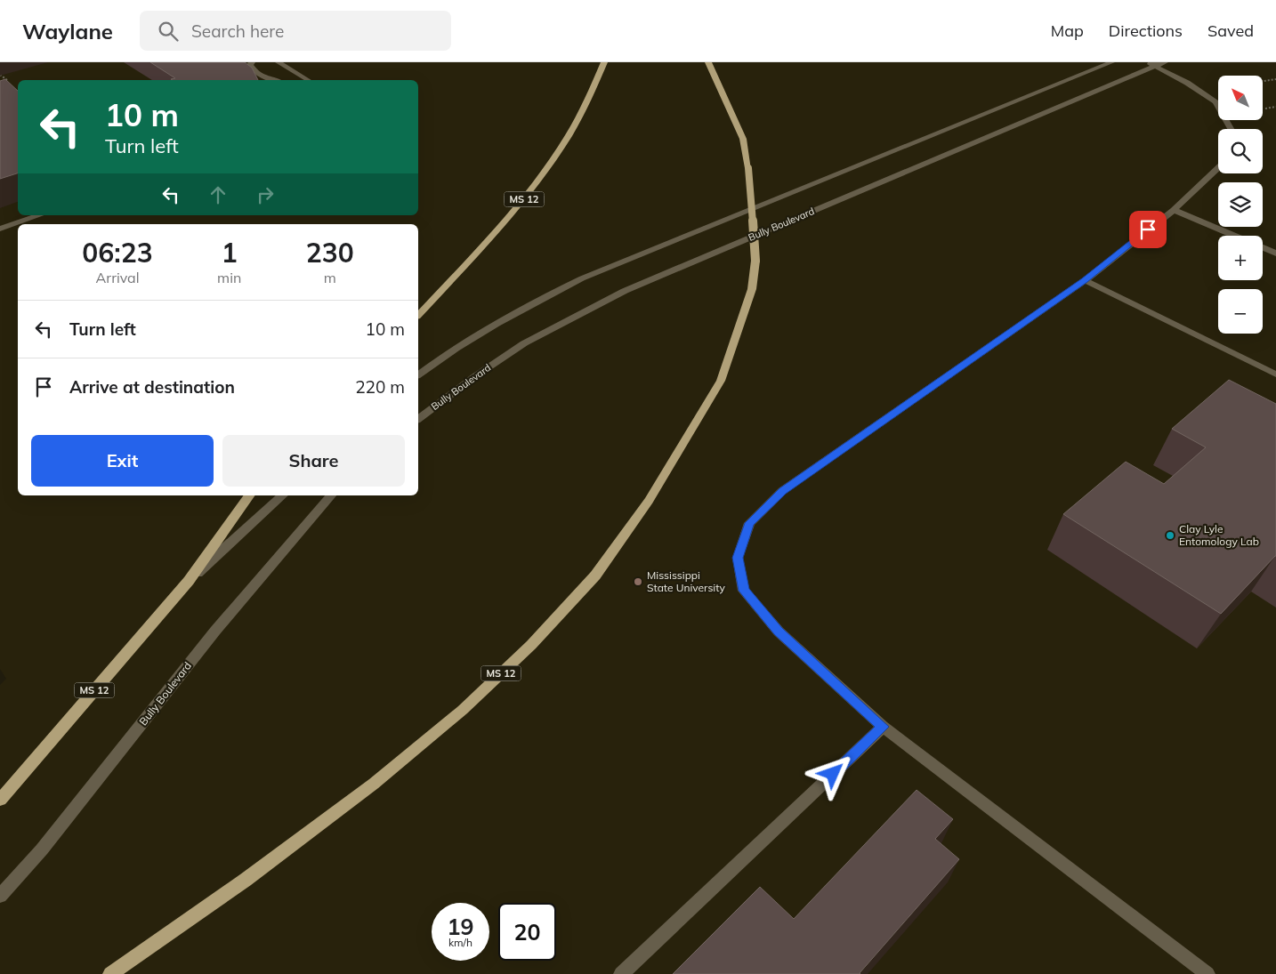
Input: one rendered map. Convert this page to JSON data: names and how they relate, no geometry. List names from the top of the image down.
{
  "streets": {
    "main road": ["MS 12"],
    "street": ["Bully Boulevard"]
  },
  "places": ["Clay Lyle Entomology Lab", "Mississippi State University"],
  "north": "top left",
  "page": {
    "header": "Waylane",
    "search": "Search here",
    "nav": ["Map", "Directions", "Saved"],
    "map_buttons": ["+", "−"],
    "turn": ["10 m", "Turn left"],
    "eta": [
      "06:23",
      "Arrival",
      "1",
      "min",
      "230",
      "m"
    ],
    "list": [
      {
        "name": "Turn left",
        "value": "10 m"
      },
      {
        "name": "Arrive at destination",
        "value": "220 m"
      }
    ],
    "buttons": ["Exit", "Share"],
    "speed": "19 km/h",
    "limit": "20"
  }
}
